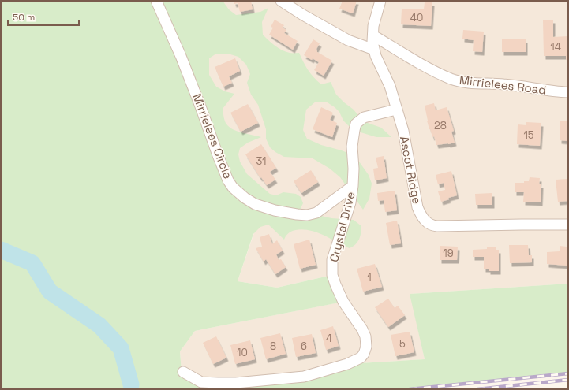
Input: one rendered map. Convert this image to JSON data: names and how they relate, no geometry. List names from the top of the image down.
{
  "streets": {
    "street": [
      "Mirrielees Road",
      "Mirrielees Circle",
      "Ascot Ridge",
      "Crystal Drive"
    ]
  },
  "crossings": [
    ["Mirrielees Road", "Ascot Ridge"],
    ["Mirrielees Circle", "Crystal Drive"]
  ],
  "house_numbers": [
    "40",
    "14",
    "28",
    "15",
    "31",
    "19",
    "1",
    "4",
    "5",
    "8",
    "6",
    "10"
  ],
  "scale_bar": "50 m"
}
